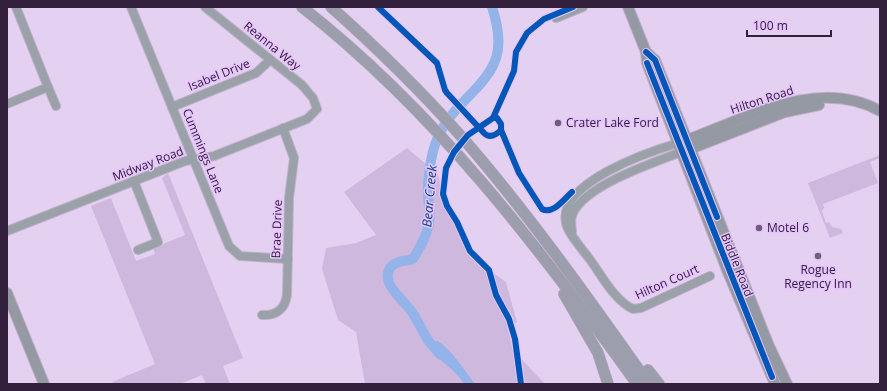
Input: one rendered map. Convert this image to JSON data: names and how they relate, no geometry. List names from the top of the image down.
{
  "streets": {
    "main road": ["Hilton Road", "Biddle Road"],
    "street": [
      "Reanna Way",
      "Isabel Drive",
      "Cummings Lane",
      "Midway Road",
      "Brae Drive",
      "Hilton Court"
    ]
  },
  "crossings": [
    ["Reanna Way", "Isabel Drive"],
    ["Reanna Way", "Midway Road"],
    ["Isabel Drive", "Cummings Lane"],
    ["Hilton Road", "Biddle Road"],
    ["Hilton Road", "Hilton Court"],
    ["Cummings Lane", "Midway Road"],
    ["Cummings Lane", "Brae Drive"],
    ["Midway Road", "Brae Drive"],
    ["Biddle Road", "Hilton Court"]
  ],
  "water": ["Bear Creek"],
  "places": ["Crater Lake Ford", "Motel 6", "Rogue Regency Inn"],
  "scale_bar": "100 m"
}
